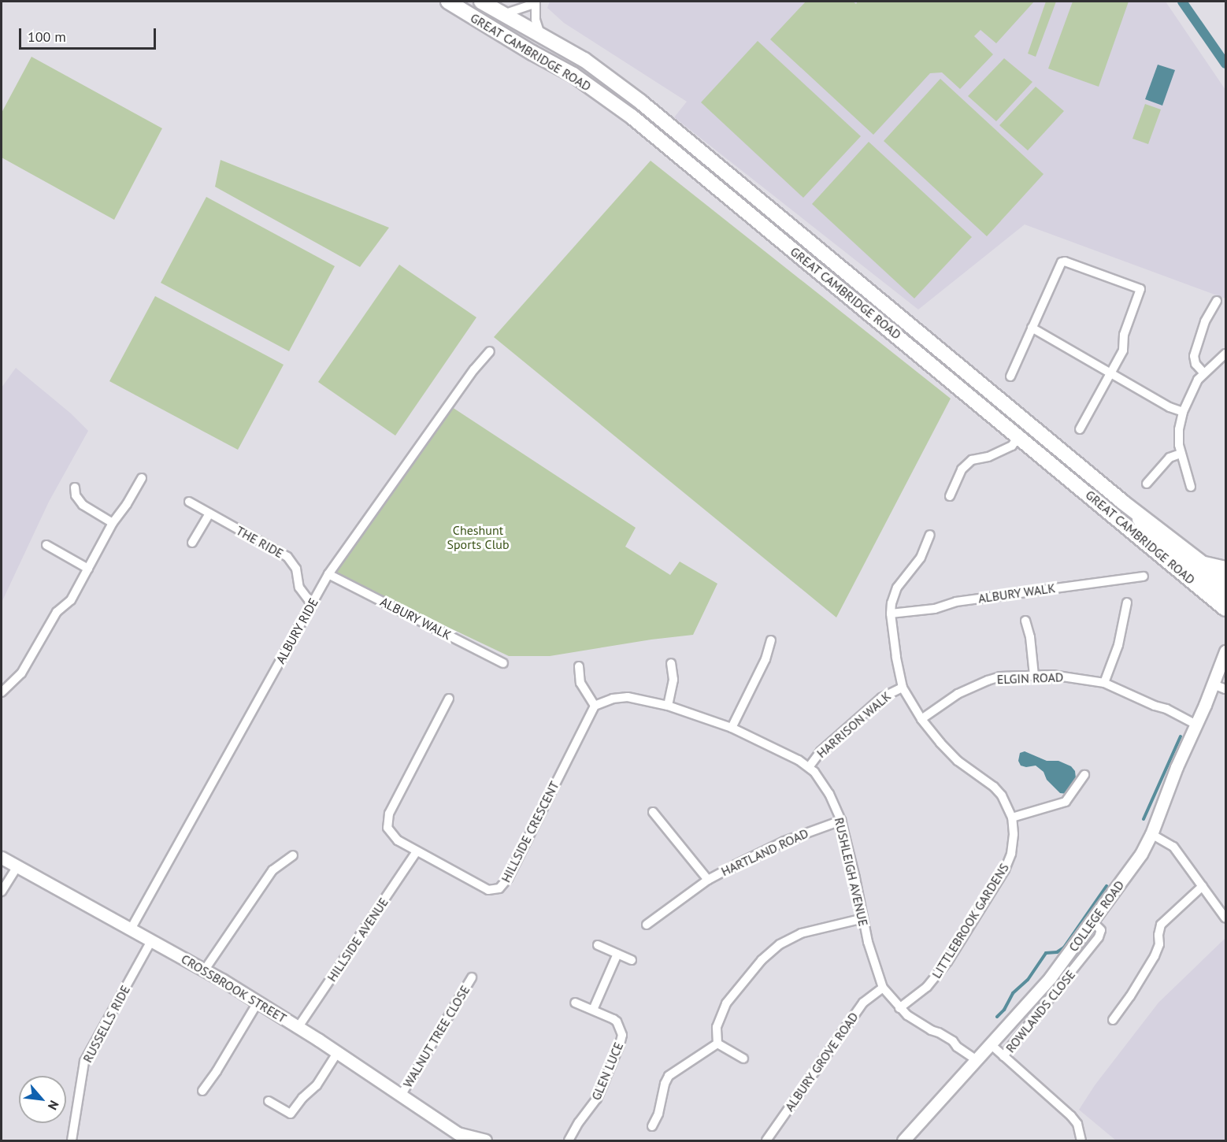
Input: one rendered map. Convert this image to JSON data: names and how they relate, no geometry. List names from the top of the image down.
{
  "streets": {
    "highway": ["GREAT CAMBRIDGE ROAD"],
    "main road": ["COLLEGE ROAD", "CROSSBROOK STREET"],
    "street": [
      "THE RIDE",
      "ALBURY WALK",
      "ALBURY RIDE",
      "ELGIN ROAD",
      "HARRISON WALK",
      "HILLSIDE CRESCENT",
      "HARTLAND ROAD",
      "RUSHLEIGH AVENUE",
      "LITTLEBROOK GARDENS",
      "HILLSIDE AVENUE",
      "ROWLANDS CLOSE",
      "RUSSELLS RIDE",
      "WALNUT TREE CLOSE",
      "ALBURY GROVE ROAD",
      "GLEN LUCE"
    ]
  },
  "crossings": [
    ["THE RIDE", "ALBURY RIDE"],
    ["ALBURY WALK", "ALBURY RIDE"],
    ["ALBURY WALK", "LITTLEBROOK GARDENS"],
    ["ALBURY RIDE", "CROSSBROOK STREET"],
    ["ELGIN ROAD", "COLLEGE ROAD"],
    ["ELGIN ROAD", "LITTLEBROOK GARDENS"],
    ["HARRISON WALK", "RUSHLEIGH AVENUE"],
    ["HARRISON WALK", "LITTLEBROOK GARDENS"],
    ["HILLSIDE CRESCENT", "RUSHLEIGH AVENUE"],
    ["HILLSIDE CRESCENT", "HILLSIDE AVENUE"],
    ["HARTLAND ROAD", "RUSHLEIGH AVENUE"],
    ["RUSHLEIGH AVENUE", "COLLEGE ROAD"],
    ["RUSHLEIGH AVENUE", "LITTLEBROOK GARDENS"],
    ["RUSHLEIGH AVENUE", "ALBURY GROVE ROAD"],
    ["COLLEGE ROAD", "ROWLANDS CLOSE"],
    ["HILLSIDE AVENUE", "CROSSBROOK STREET"],
    ["CROSSBROOK STREET", "RUSSELLS RIDE"],
    ["CROSSBROOK STREET", "WALNUT TREE CLOSE"]
  ],
  "parks": ["Cheshunt Sports Club"],
  "scale_bar": "100 m",
  "north": "bottom right"
}
